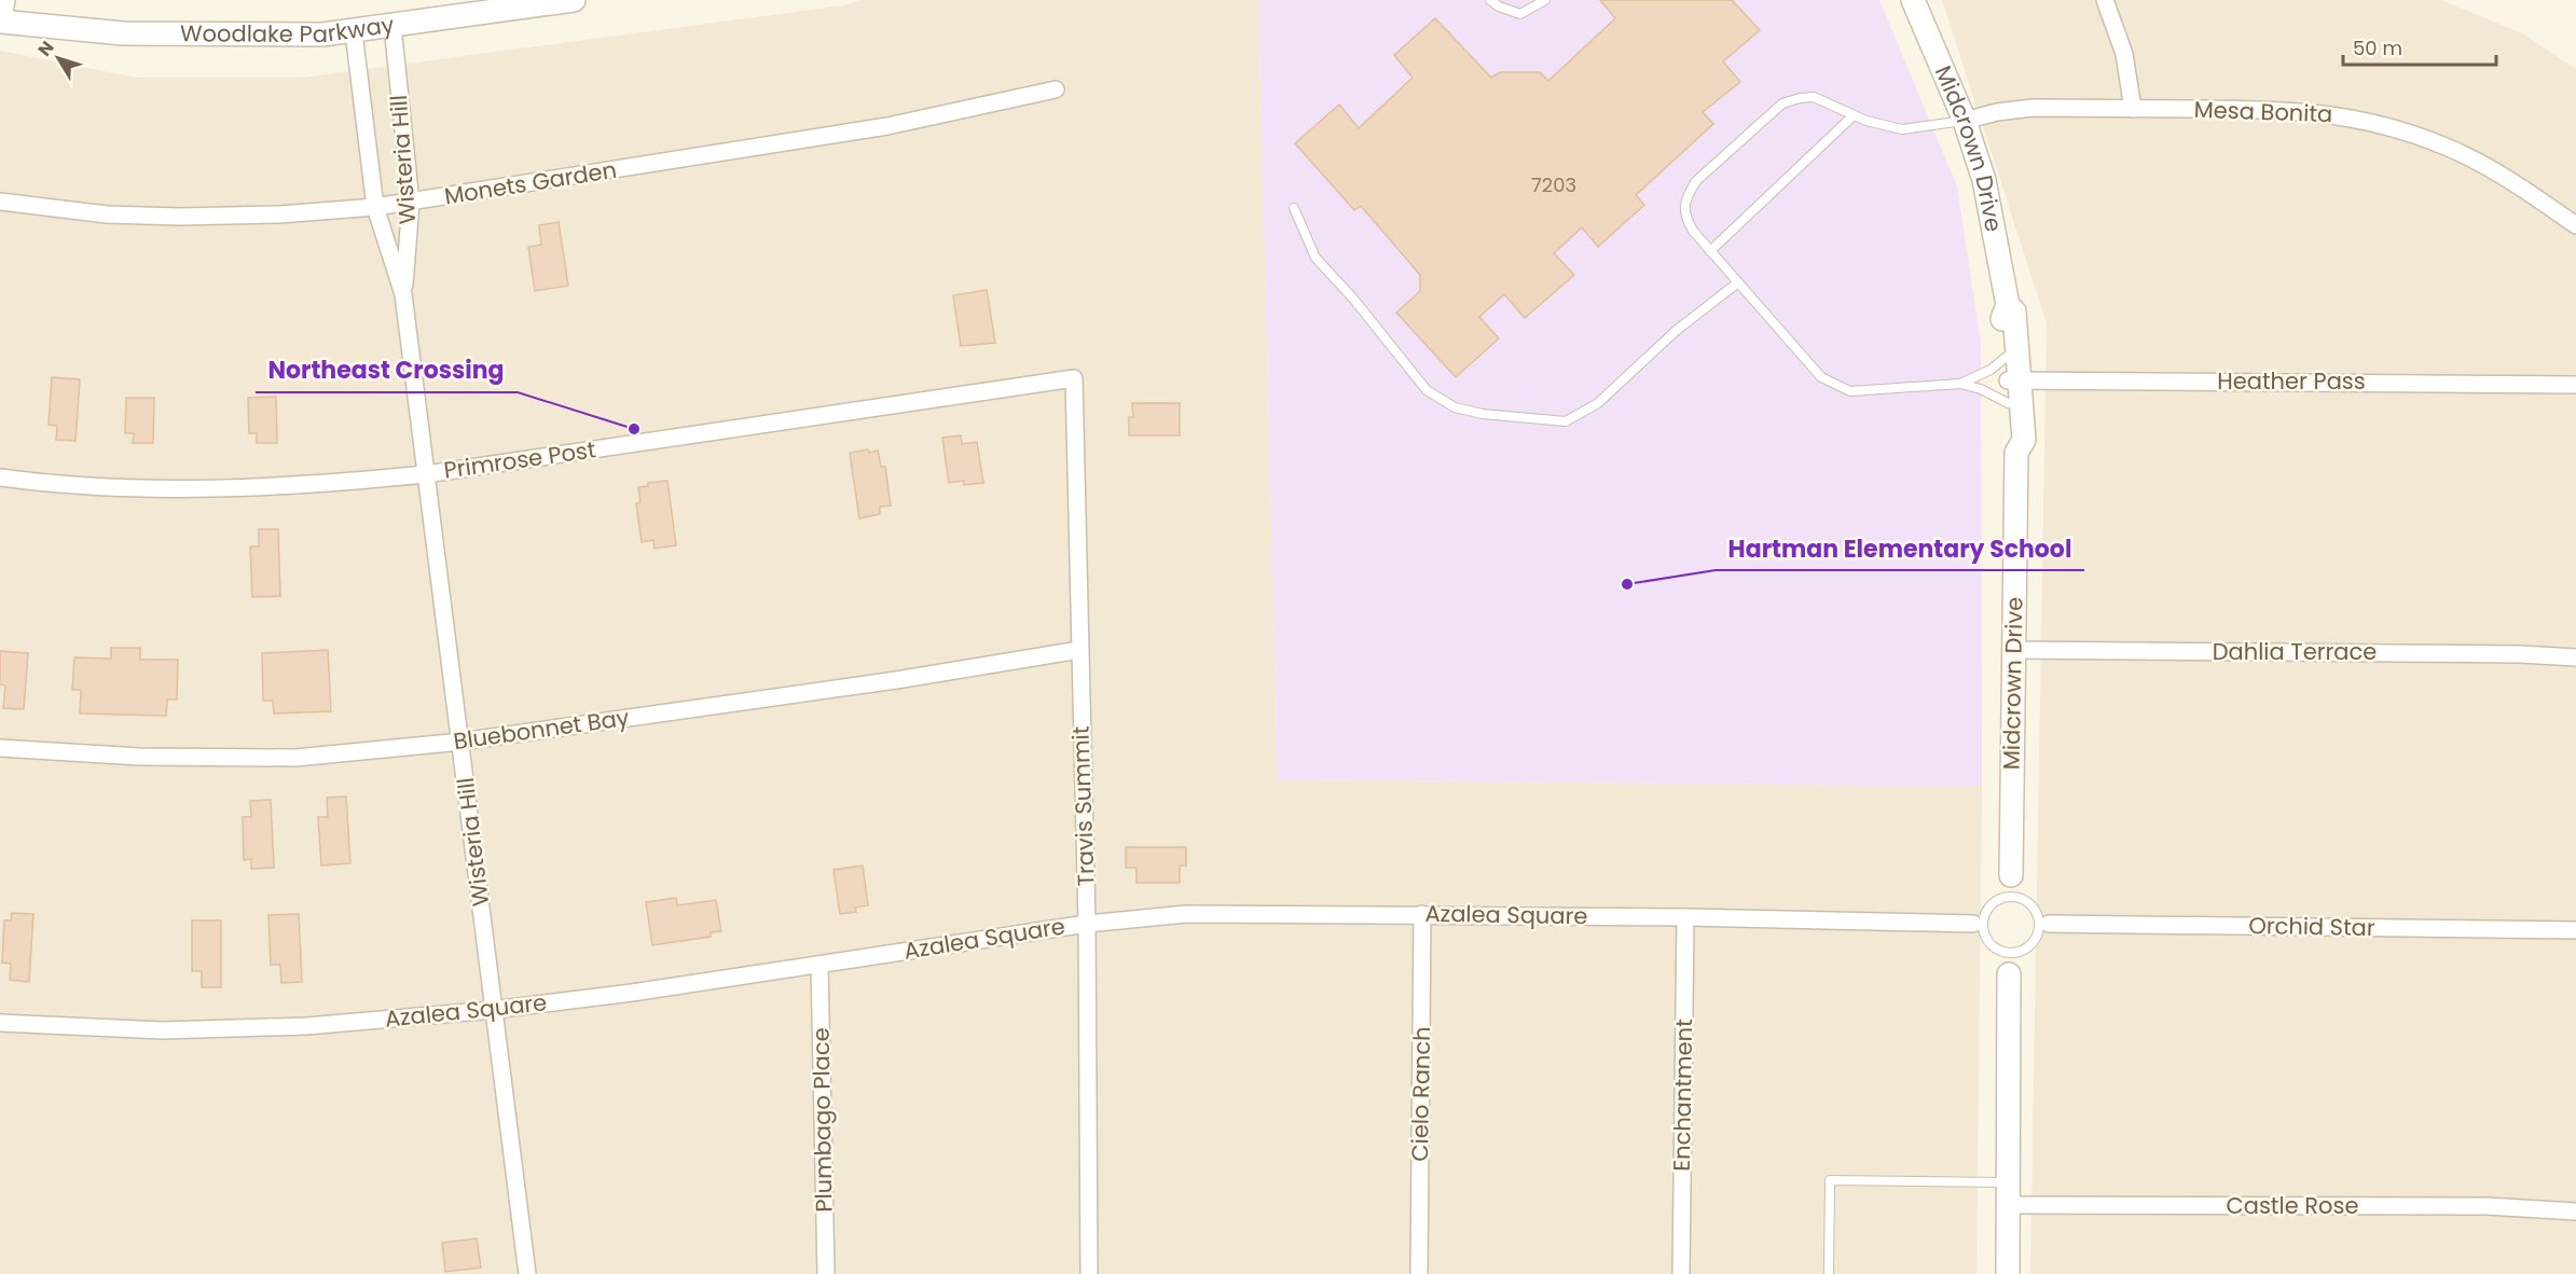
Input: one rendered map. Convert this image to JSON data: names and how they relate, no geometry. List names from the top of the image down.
{
  "streets": {
    "street": [
      "Woodlake Parkway",
      "Mesa Bonita",
      "Midcrown Drive",
      "Wisteria Hill",
      "Monets Garden",
      "Heather Pass",
      "Primrose Post",
      "Dahlia Terrace",
      "Bluebonnet Bay",
      "Travis Summit",
      "Azalea Square",
      "Orchid Star",
      "Cielo Ranch",
      "Enchantment",
      "Plumbago Place",
      "Castle Rose"
    ]
  },
  "crossings": [
    ["Woodlake Parkway", "Wisteria Hill"],
    ["Mesa Bonita", "Midcrown Drive"],
    ["Midcrown Drive", "Heather Pass"],
    ["Midcrown Drive", "Dahlia Terrace"],
    ["Wisteria Hill", "Monets Garden"],
    ["Wisteria Hill", "Primrose Post"],
    ["Wisteria Hill", "Bluebonnet Bay"],
    ["Wisteria Hill", "Azalea Square"],
    ["Primrose Post", "Travis Summit"],
    ["Bluebonnet Bay", "Travis Summit"],
    ["Travis Summit", "Azalea Square"],
    ["Azalea Square", "Orchid Star"],
    ["Azalea Square", "Cielo Ranch"],
    ["Azalea Square", "Enchantment"],
    ["Azalea Square", "Plumbago Place"]
  ],
  "places": ["Northeast Crossing", "Hartman Elementary School"],
  "house_numbers": ["7203"],
  "scale_bar": "50 m",
  "north": "top left"
}
